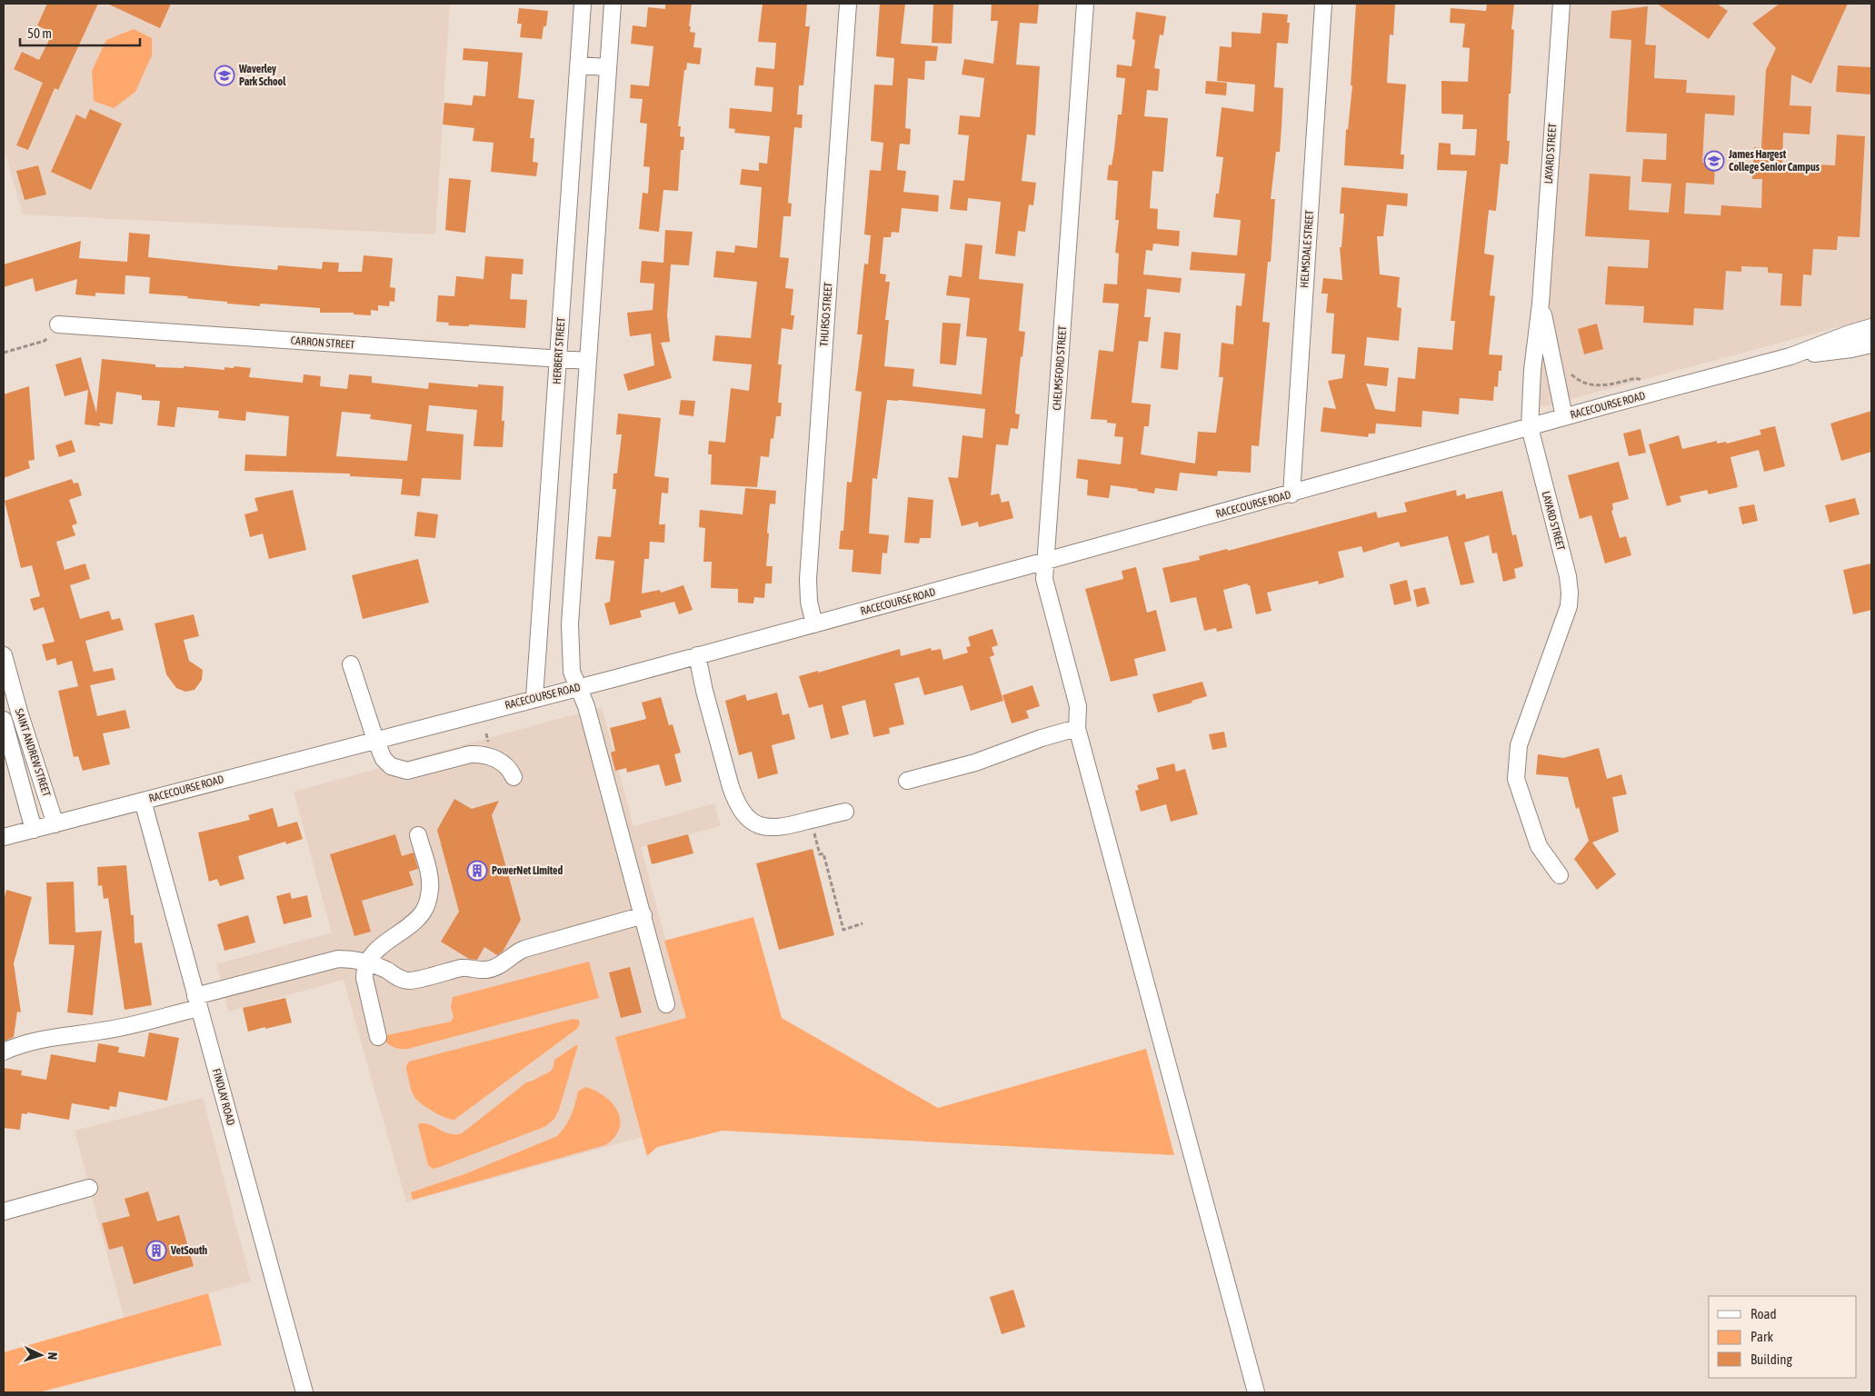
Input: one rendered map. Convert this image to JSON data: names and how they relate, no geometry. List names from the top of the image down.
{
  "streets": {
    "street": [
      "LAYARD STREET",
      "HELMSDALE STREET",
      "THURSO STREET",
      "CARRON STREET",
      "HERBERT STREET",
      "CHELMSFORD STREET",
      "RACECOURSE ROAD",
      "SAINT ANDREW STREET",
      "FINDLAY ROAD"
    ]
  },
  "crossings": [
    ["LAYARD STREET", "RACECOURSE ROAD"],
    ["HELMSDALE STREET", "RACECOURSE ROAD"],
    ["THURSO STREET", "RACECOURSE ROAD"],
    ["CARRON STREET", "HERBERT STREET"],
    ["HERBERT STREET", "RACECOURSE ROAD"],
    ["CHELMSFORD STREET", "RACECOURSE ROAD"],
    ["RACECOURSE ROAD", "SAINT ANDREW STREET"],
    ["RACECOURSE ROAD", "FINDLAY ROAD"]
  ],
  "places": {
    "school or university": ["Waverley Park School", "James Hargest College Senior Campus"],
    "building": ["PowerNet Limited", "VetSouth"]
  },
  "legend": ["Road", "Park", "Building"],
  "scale_bar": "50 m",
  "north": "right"
}
